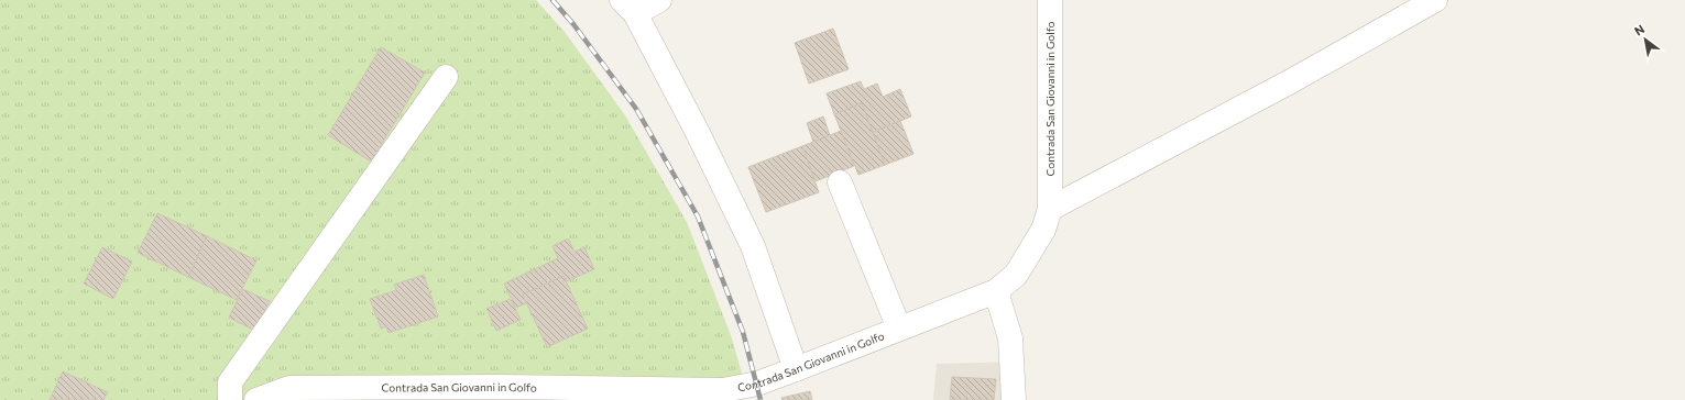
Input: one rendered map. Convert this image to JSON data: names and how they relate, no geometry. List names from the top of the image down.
{
  "streets": {
    "street": ["Contrada San Giovanni in Golfo"]
  },
  "north": "top left"
}
